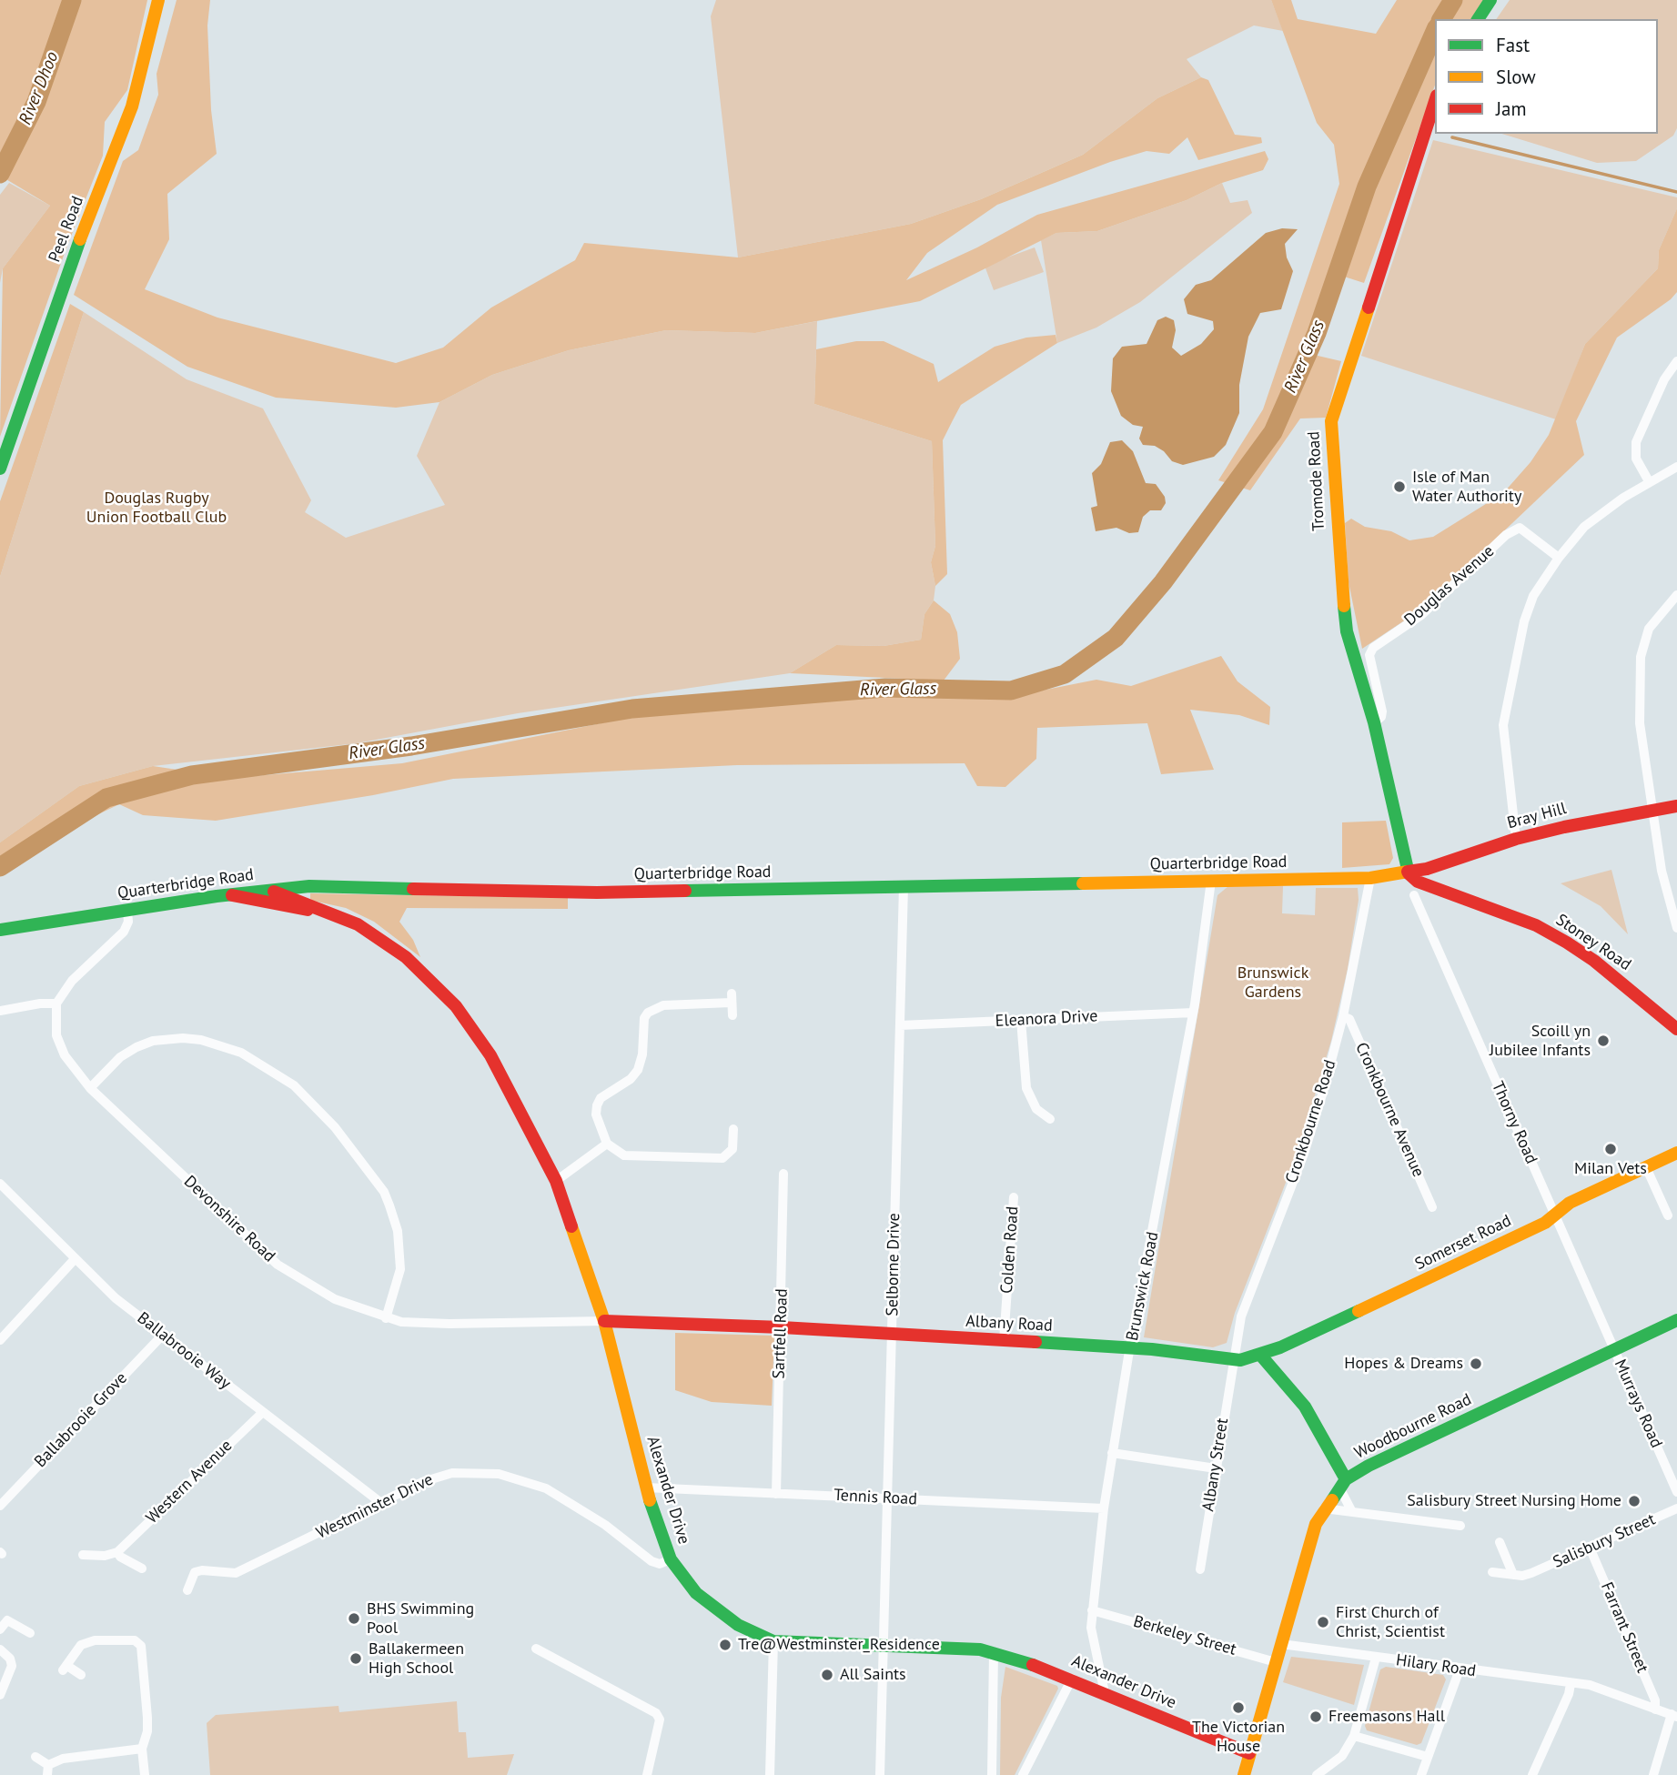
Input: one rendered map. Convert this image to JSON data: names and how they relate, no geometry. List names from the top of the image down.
{
  "streets": {
    "main road": [
      "Peel Road",
      "Tromode Road",
      "Bray Hill",
      "Quarterbridge Road",
      "Stoney Road",
      "Somerset Road",
      "Albany Road",
      "Woodbourne Road",
      "Alexander Drive"
    ],
    "street": [
      "Douglas Avenue",
      "Eleanora Drive",
      "Cronkbourne Avenue",
      "Cronkbourne Road",
      "Thorny Road",
      "Devonshire Road",
      "Colden Road",
      "Selborne Drive",
      "Brunswick Road",
      "Sartfell Road",
      "Ballabrooie Way",
      "Murrays Road",
      "Ballabrooie Grove",
      "Albany Street",
      "Western Avenue",
      "Tennis Road",
      "Westminster Drive",
      "Salisbury Street",
      "Farrant Street",
      "Berkeley Street",
      "Hilary Road"
    ]
  },
  "crossings": [
    ["Tromode Road", "Douglas Avenue"],
    ["Tromode Road", "Bray Hill"],
    ["Tromode Road", "Quarterbridge Road"],
    ["Tromode Road", "Stoney Road"],
    ["Bray Hill", "Quarterbridge Road"],
    ["Bray Hill", "Stoney Road"],
    ["Quarterbridge Road", "Stoney Road"],
    ["Quarterbridge Road", "Cronkbourne Road"],
    ["Quarterbridge Road", "Selborne Drive"],
    ["Quarterbridge Road", "Brunswick Road"],
    ["Quarterbridge Road", "Alexander Drive"],
    ["Eleanora Drive", "Selborne Drive"],
    ["Eleanora Drive", "Brunswick Road"],
    ["Cronkbourne Avenue", "Cronkbourne Road"],
    ["Cronkbourne Road", "Albany Road"],
    ["Cronkbourne Road", "Albany Street"],
    ["Thorny Road", "Somerset Road"],
    ["Thorny Road", "Murrays Road"],
    ["Thorny Road", "Woodbourne Road"],
    ["Devonshire Road", "Albany Road"],
    ["Devonshire Road", "Alexander Drive"],
    ["Somerset Road", "Albany Road"],
    ["Colden Road", "Albany Road"],
    ["Selborne Drive", "Albany Road"],
    ["Selborne Drive", "Alexander Drive"],
    ["Selborne Drive", "Tennis Road"],
    ["Brunswick Road", "Albany Road"],
    ["Brunswick Road", "Alexander Drive"],
    ["Brunswick Road", "Tennis Road"],
    ["Brunswick Road", "Berkeley Street"],
    ["Albany Road", "Sartfell Road"],
    ["Albany Road", "Albany Street"],
    ["Albany Road", "Alexander Drive"],
    ["Sartfell Road", "Tennis Road"],
    ["Ballabrooie Way", "Ballabrooie Grove"],
    ["Ballabrooie Way", "Western Avenue"],
    ["Ballabrooie Way", "Westminster Drive"],
    ["Murrays Road", "Woodbourne Road"],
    ["Woodbourne Road", "Alexander Drive"],
    ["Woodbourne Road", "Berkeley Street"],
    ["Woodbourne Road", "Hilary Road"],
    ["Alexander Drive", "Tennis Road"],
    ["Alexander Drive", "Westminster Drive"],
    ["Salisbury Street", "Farrant Street"],
    ["Farrant Street", "Hilary Road"]
  ],
  "water": ["River Dhoo", "River Glass"],
  "parks": ["Douglas Rugby Union Football Club", "Brunswick Gardens"],
  "places": [
    "Isle of Man Water Authority",
    "Scoill yn Jubilee Infants",
    "Milan Vets",
    "Hopes & Dreams",
    "Salisbury Street Nursing Home",
    "BHS Swimming Pool",
    "First Church of Christ, Scientist",
    "Tre@Westminster_Residence",
    "Ballakermeen High School",
    "All Saints",
    "The Victorian House",
    "Freemasons Hall"
  ],
  "legend": ["Fast", "Slow", "Jam"]
}
